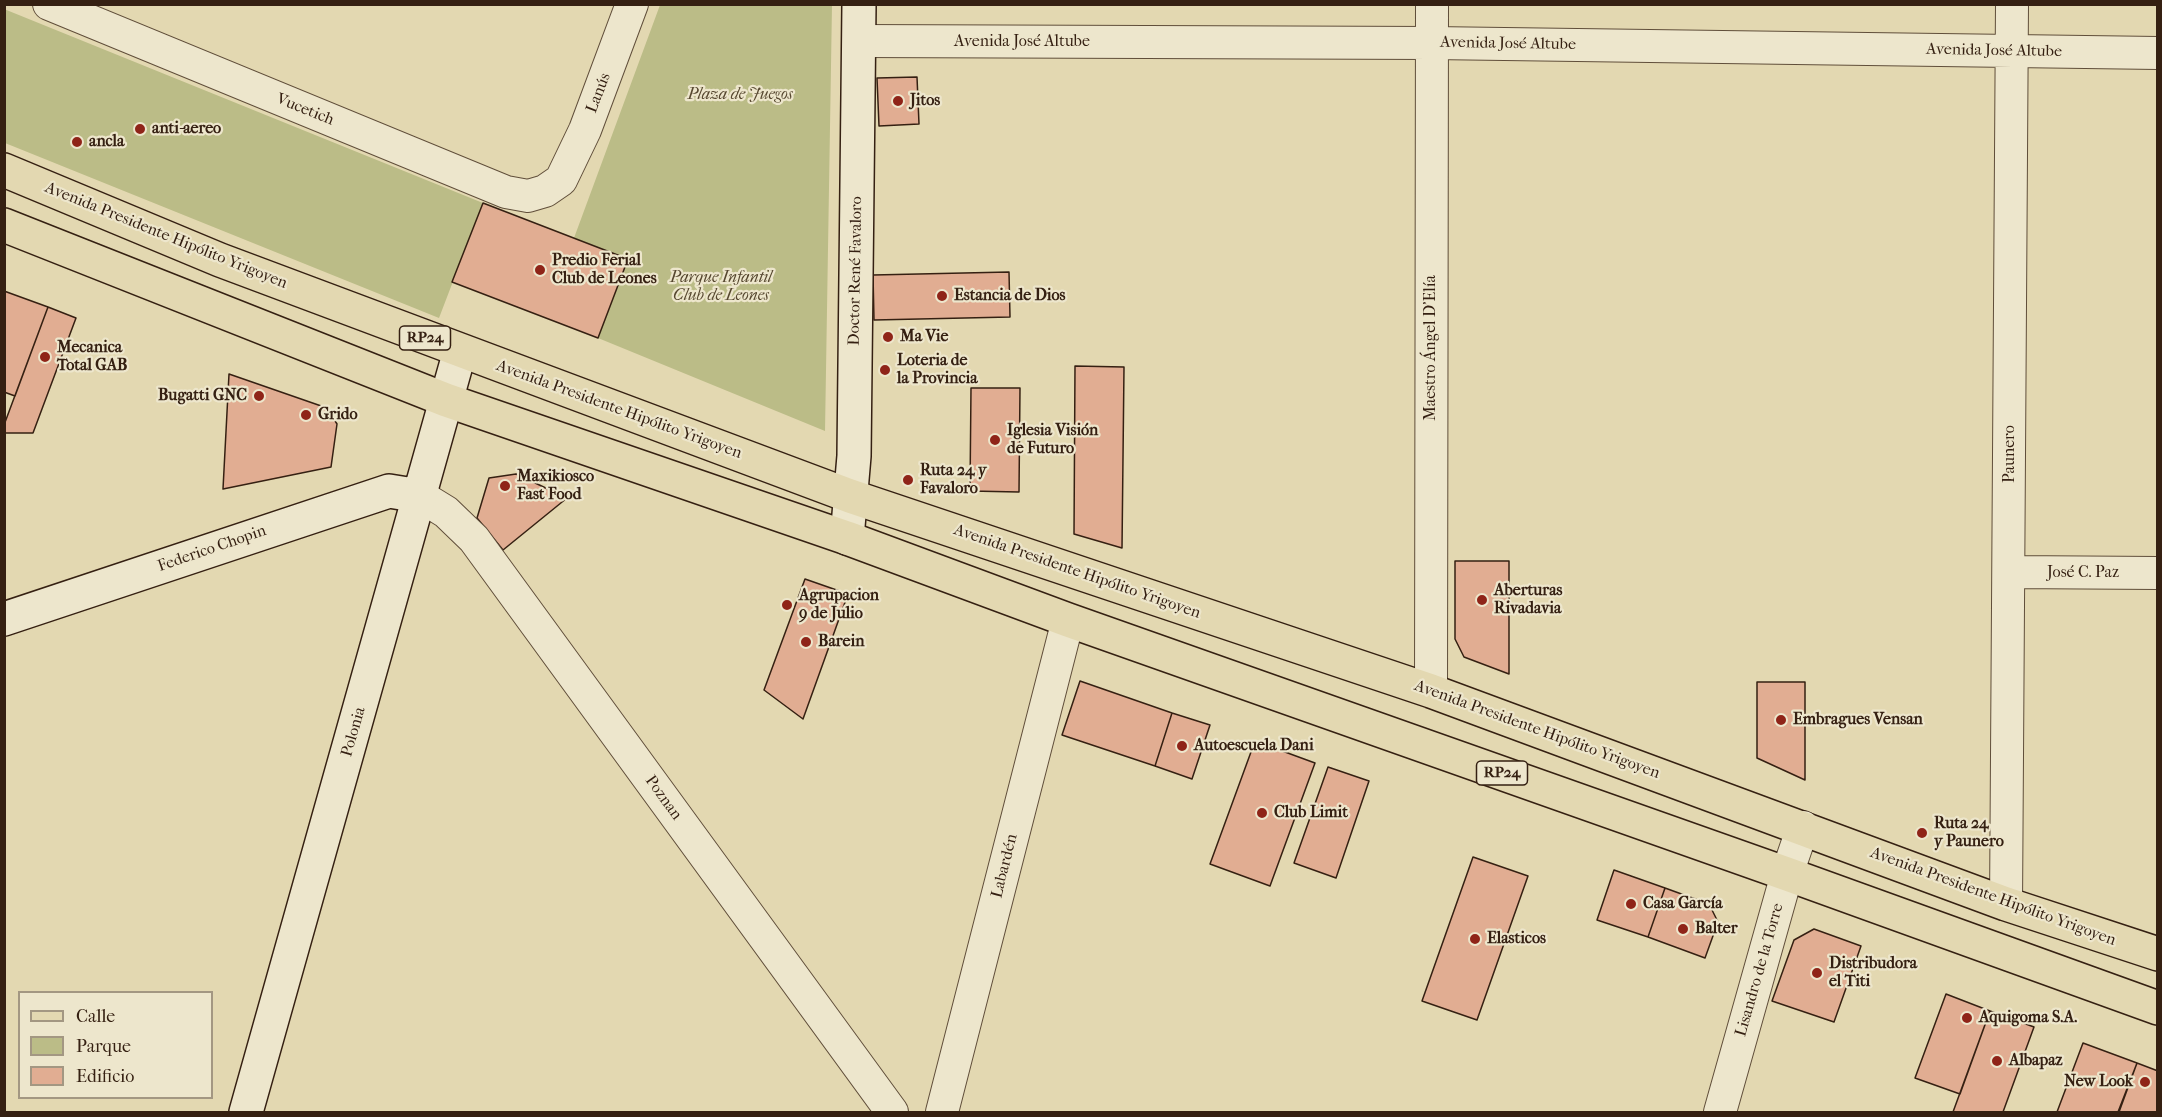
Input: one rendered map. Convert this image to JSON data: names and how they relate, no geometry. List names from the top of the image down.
{
  "streets": {
    "main road": ["Avenida Presidente Hipólito Yrigoyen", "RP24"],
    "street": [
      "Avenida José Altube",
      "Lanús",
      "Vucetich",
      "Doctor René Favaloro",
      "Maestro Ángel D'Elía",
      "Paunero",
      "Federico Chopin",
      "José C. Paz",
      "Polonia",
      "Poznan",
      "Labardén",
      "Lisandro de la Torre"
    ]
  },
  "crossings": [
    ["Avenida José Altube", "Doctor René Favaloro"],
    ["Avenida José Altube", "Maestro Ángel D'Elía"],
    ["Avenida José Altube", "Paunero"],
    ["Lanús", "Vucetich"],
    ["Avenida Presidente Hipólito Yrigoyen", "Doctor René Favaloro"],
    ["Avenida Presidente Hipólito Yrigoyen", "Maestro Ángel D'Elía"],
    ["Avenida Presidente Hipólito Yrigoyen", "Paunero"],
    ["Avenida Presidente Hipólito Yrigoyen", "Polonia"],
    ["Avenida Presidente Hipólito Yrigoyen", "Lisandro de la Torre"],
    ["Doctor René Favaloro", "RP24"],
    ["RP24", "Polonia"],
    ["RP24", "Labardén"],
    ["RP24", "Lisandro de la Torre"],
    ["Paunero", "José C. Paz"],
    ["Federico Chopin", "Polonia"],
    ["Federico Chopin", "Poznan"],
    ["Polonia", "Poznan"]
  ],
  "parks": ["Plaza de Juegos", "Parque Infantil Club de Leones"],
  "places": [
    "Jitos",
    "anti-aereo",
    "ancla",
    "Predio Ferial Club de Leones",
    "Estancia de Dios",
    "Ma Vie",
    "Mecanica Total GAB",
    "Loteria de la Provincia",
    "Bugatti GNC",
    "Grido",
    "Iglesia Visión de Futuro",
    "Ruta 24 y Favaloro",
    "Maxikiosco Fast Food",
    "Aberturas Rivadavia",
    "Agrupacion 9 de Julio",
    "Barein",
    "Embragues Vensan",
    "Autoescuela Dani",
    "Club Limit",
    "Ruta 24 y Paunero",
    "Casa García",
    "Balter",
    "Elasticos",
    "Distribudora el Titi",
    "Aquigoma S.A.",
    "Albapaz",
    "New Look"
  ],
  "legend": ["Calle", "Parque", "Edificio"]
}
